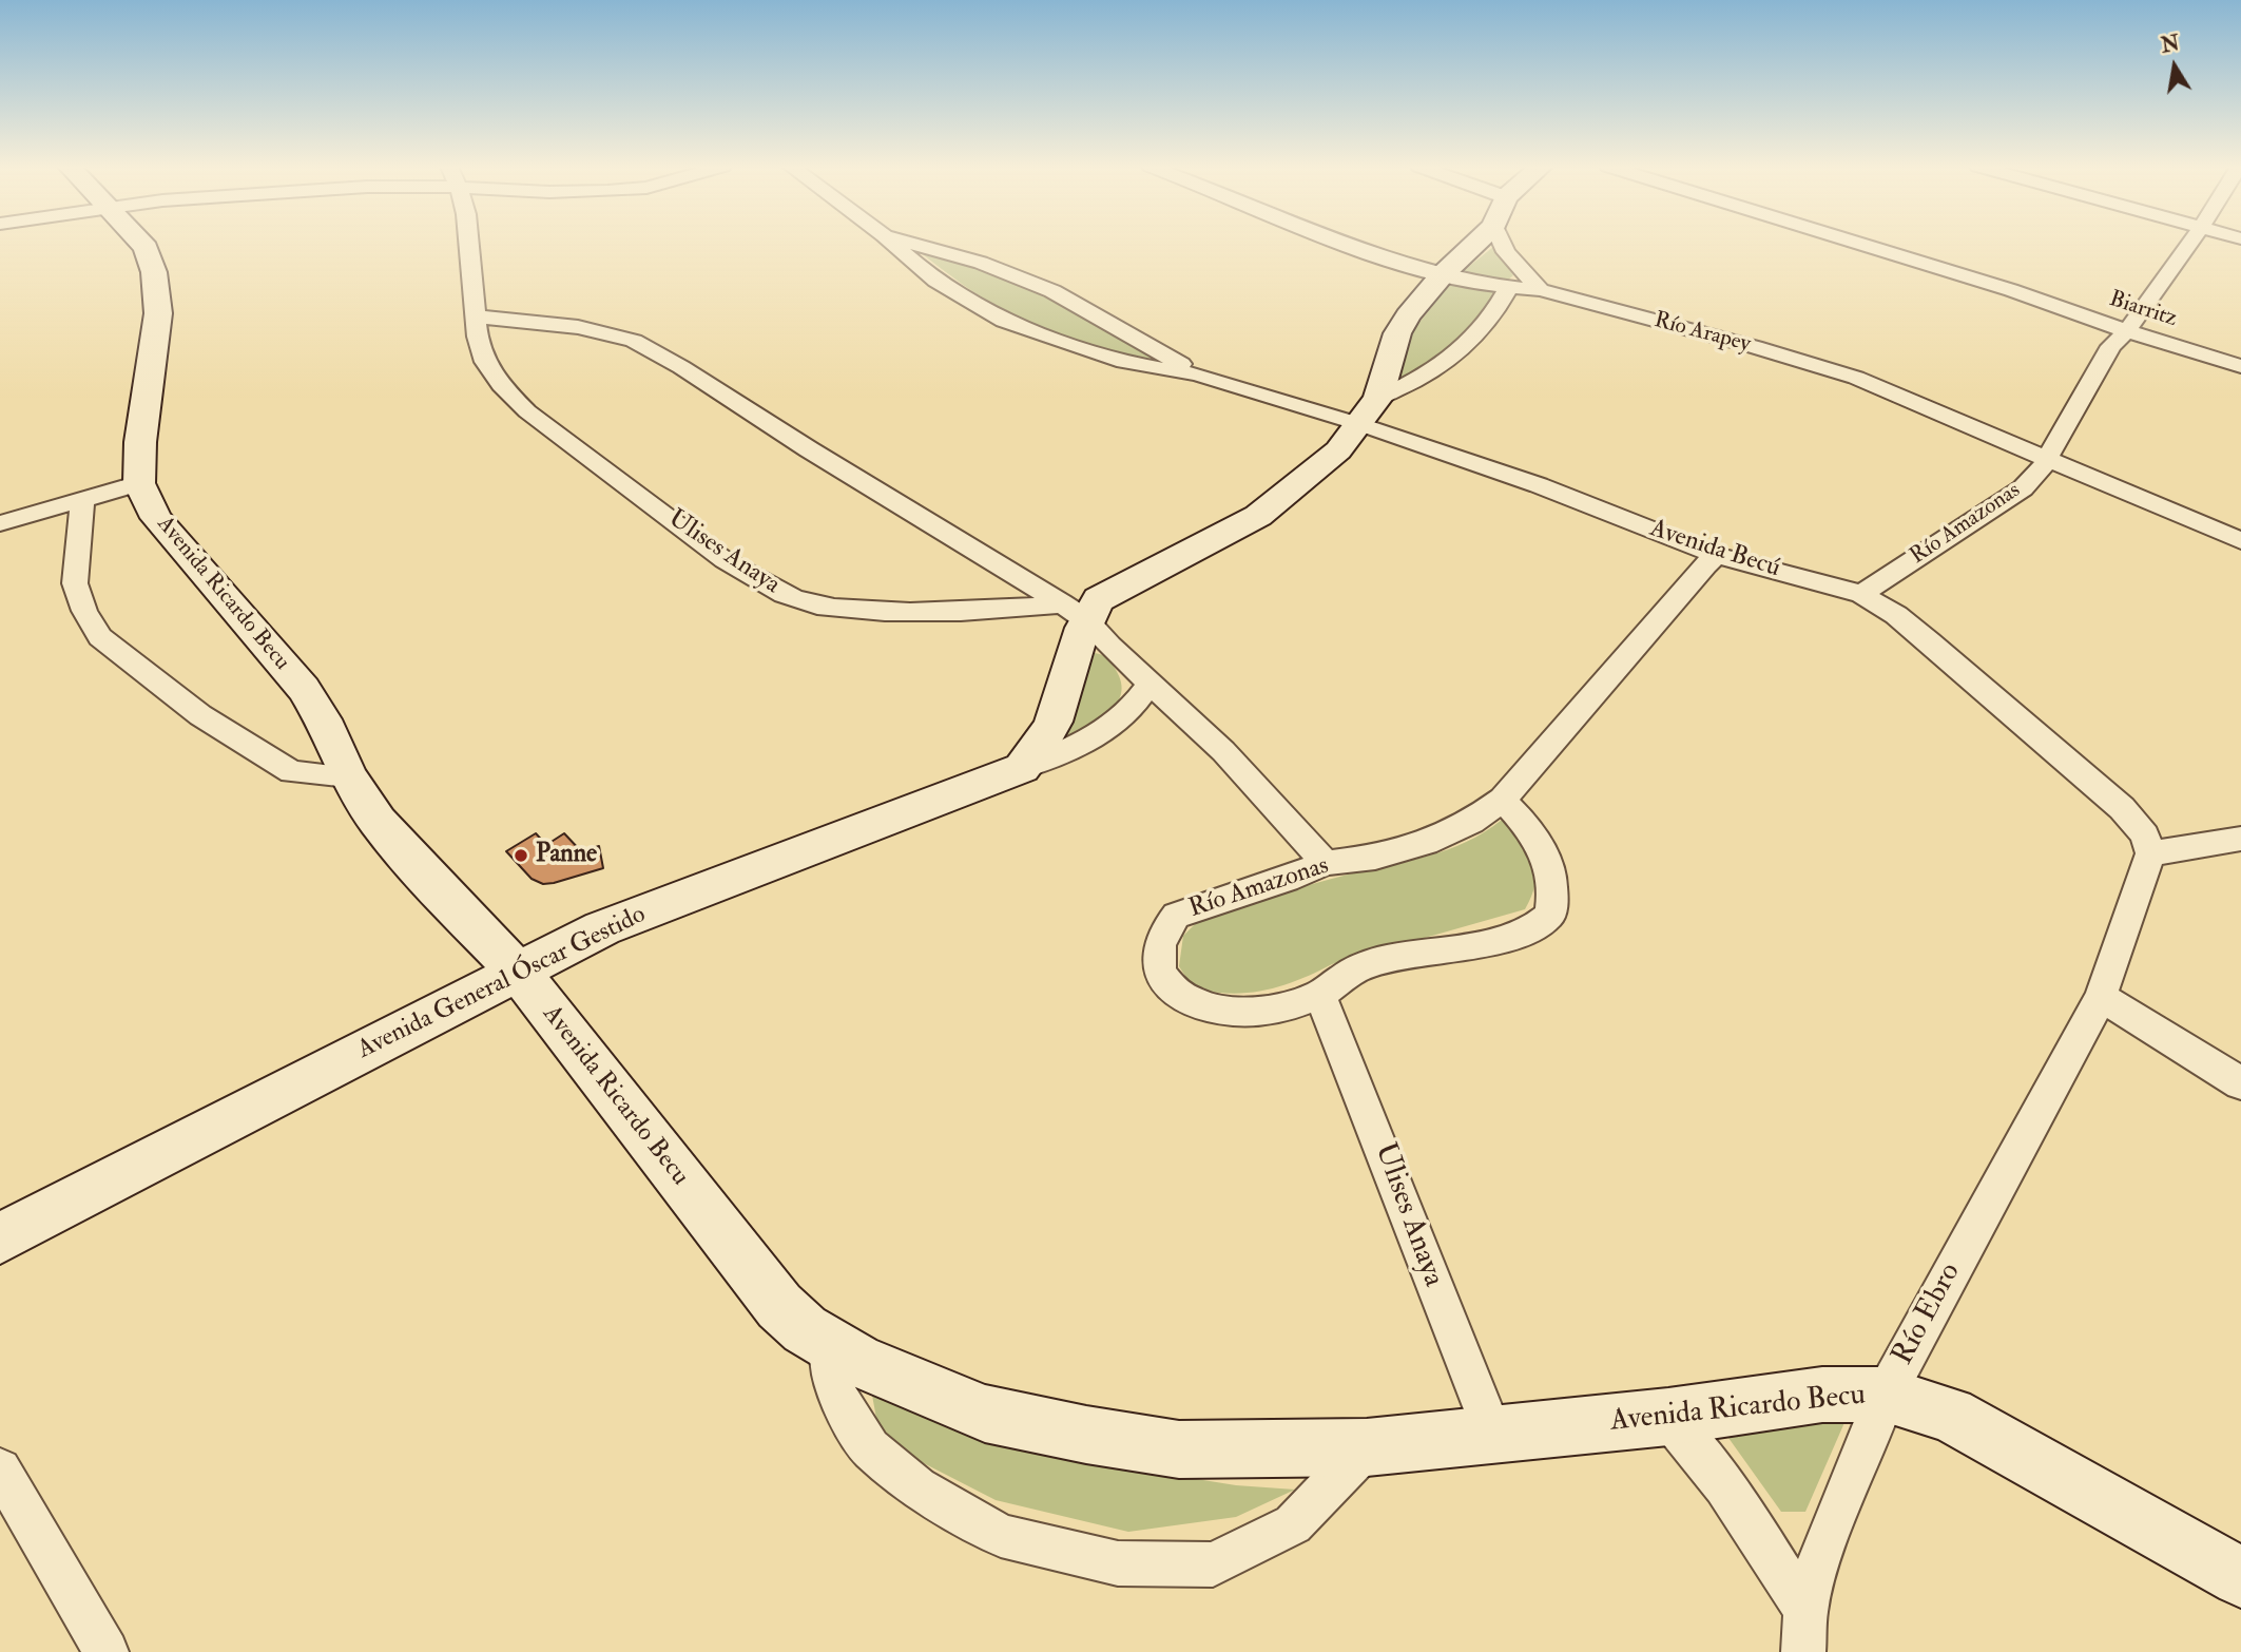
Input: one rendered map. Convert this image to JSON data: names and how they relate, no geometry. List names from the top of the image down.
{
  "streets": {
    "street": [
      "Biarritz",
      "Río Arapey",
      "Río Amazonas",
      "Avenida Becú",
      "Ulises Anaya",
      "Avenida Ricardo Becu",
      "Avenida General Óscar Gestido",
      "Río Ebro"
    ]
  },
  "crossings": [
    ["Biarritz", "Río Amazonas"],
    ["Río Arapey", "Río Amazonas"],
    ["Río Amazonas", "Avenida Becú"],
    ["Río Amazonas", "Ulises Anaya"],
    ["Avenida Becú", "Río Ebro"],
    ["Ulises Anaya", "Avenida Ricardo Becu"],
    ["Avenida Ricardo Becu", "Avenida General Óscar Gestido"],
    ["Avenida Ricardo Becu", "Río Ebro"]
  ],
  "places": ["Panne"],
  "north": "top"
}
